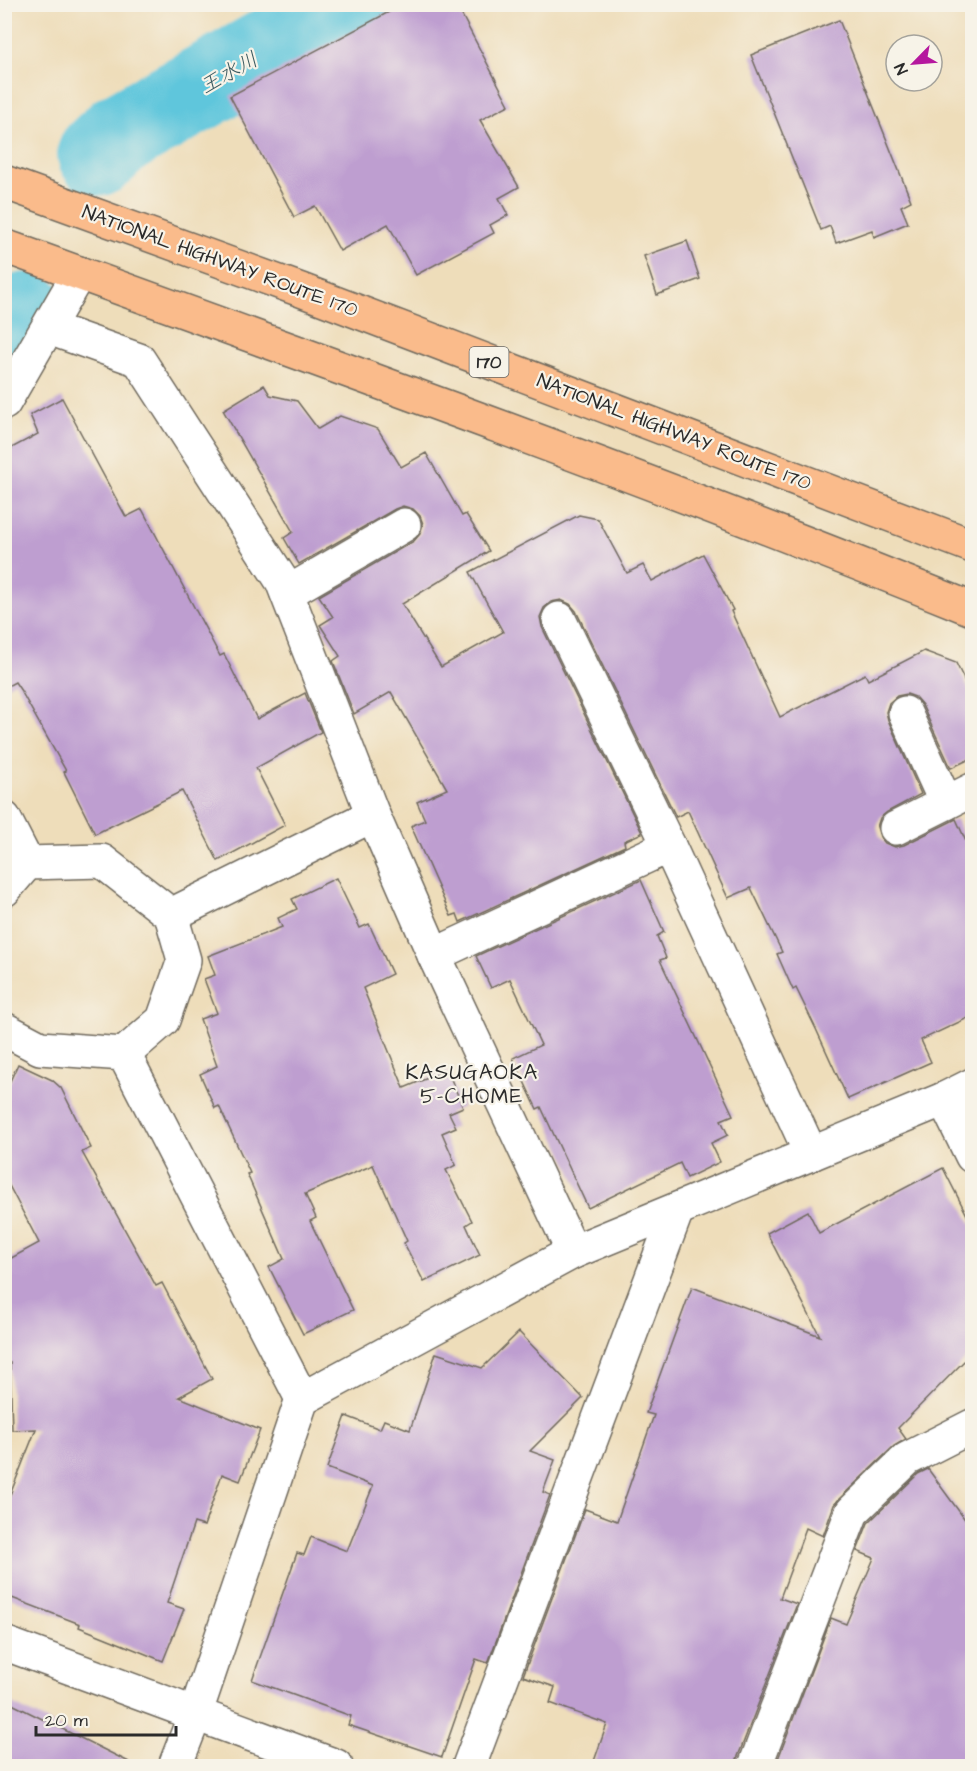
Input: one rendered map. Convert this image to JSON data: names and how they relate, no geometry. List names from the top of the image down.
{
  "streets": {
    "highway": ["NATIONAL HIGHWAY ROUTE 170", "170"]
  },
  "districts": ["KASUGAOKA 5-CHOME"],
  "water": ["王水川"],
  "scale_bar": "20 m",
  "north": "bottom left"
}
